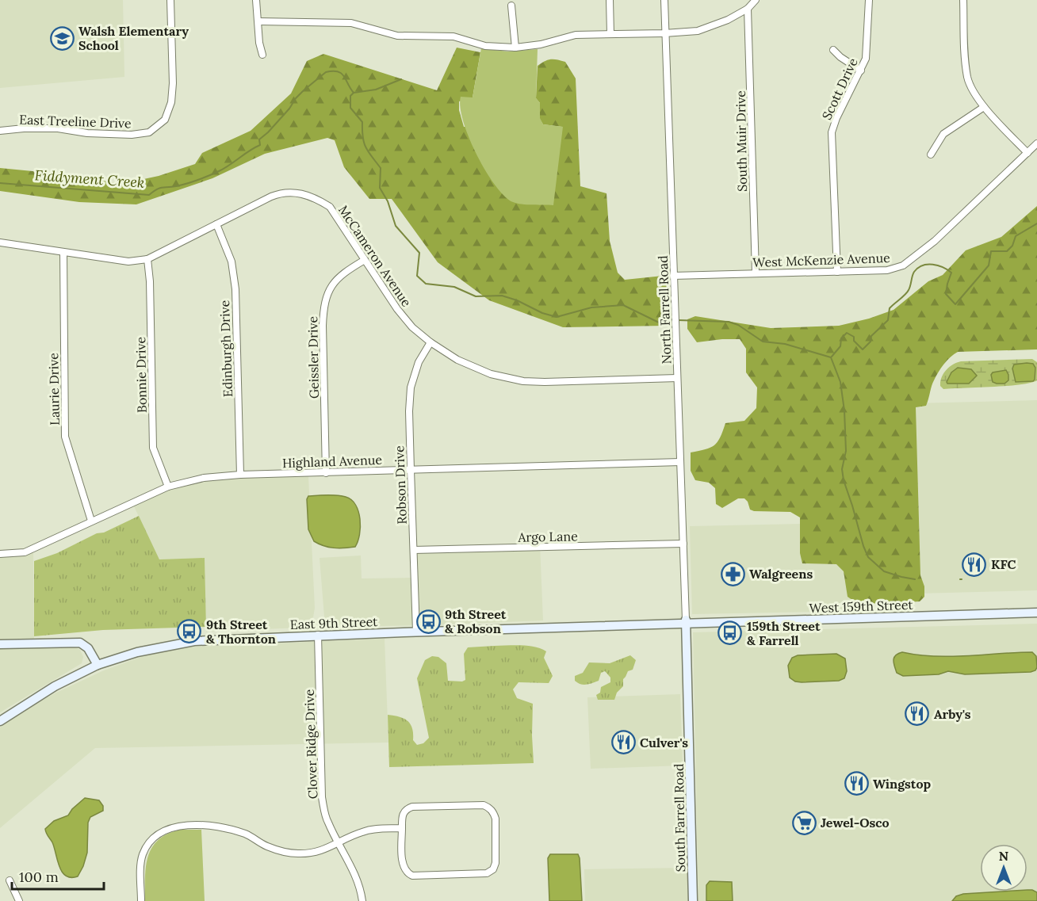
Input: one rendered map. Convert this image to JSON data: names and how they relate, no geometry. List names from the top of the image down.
{
  "streets": {
    "main road": ["West 159th Street", "East 9th Street", "South Farrell Road"],
    "street": [
      "Scott Drive",
      "East Treeline Drive",
      "South Muir Drive",
      "McCameron Avenue",
      "West McKenzie Avenue",
      "North Farrell Road",
      "Edinburgh Drive",
      "Geissler Drive",
      "Bonnie Drive",
      "Laurie Drive",
      "Highland Avenue",
      "Robson Drive",
      "Argo Lane",
      "Clover Ridge Drive"
    ]
  },
  "crossings": [
    ["Scott Drive", "West McKenzie Avenue"],
    ["South Muir Drive", "West McKenzie Avenue"],
    ["McCameron Avenue", "North Farrell Road"],
    ["McCameron Avenue", "Edinburgh Drive"],
    ["McCameron Avenue", "Geissler Drive"],
    ["McCameron Avenue", "Bonnie Drive"],
    ["McCameron Avenue", "Laurie Drive"],
    ["McCameron Avenue", "Robson Drive"],
    ["West McKenzie Avenue", "North Farrell Road"],
    ["North Farrell Road", "Highland Avenue"],
    ["North Farrell Road", "Argo Lane"],
    ["North Farrell Road", "West 159th Street"],
    ["North Farrell Road", "East 9th Street"],
    ["North Farrell Road", "South Farrell Road"],
    ["Edinburgh Drive", "Highland Avenue"],
    ["Geissler Drive", "Highland Avenue"],
    ["Bonnie Drive", "Highland Avenue"],
    ["Laurie Drive", "Highland Avenue"],
    ["Highland Avenue", "Robson Drive"],
    ["Robson Drive", "Argo Lane"],
    ["Robson Drive", "East 9th Street"],
    ["West 159th Street", "East 9th Street"],
    ["West 159th Street", "South Farrell Road"],
    ["East 9th Street", "Clover Ridge Drive"],
    ["East 9th Street", "South Farrell Road"]
  ],
  "water": ["Fiddyment Creek"],
  "places": {
    "school or university": ["Walsh Elementary School"],
    "restaurant": [
      "KFC",
      "Arby's",
      "Culver's",
      "Wingstop"
    ],
    "pharmacy": ["Walgreens"],
    "bus stop": ["9th Street & Robson", "9th Street & Thornton", "159th Street & Farrell"],
    "supermarket": ["Jewel-Osco"]
  },
  "scale_bar": "100 m",
  "north": "top"
}
